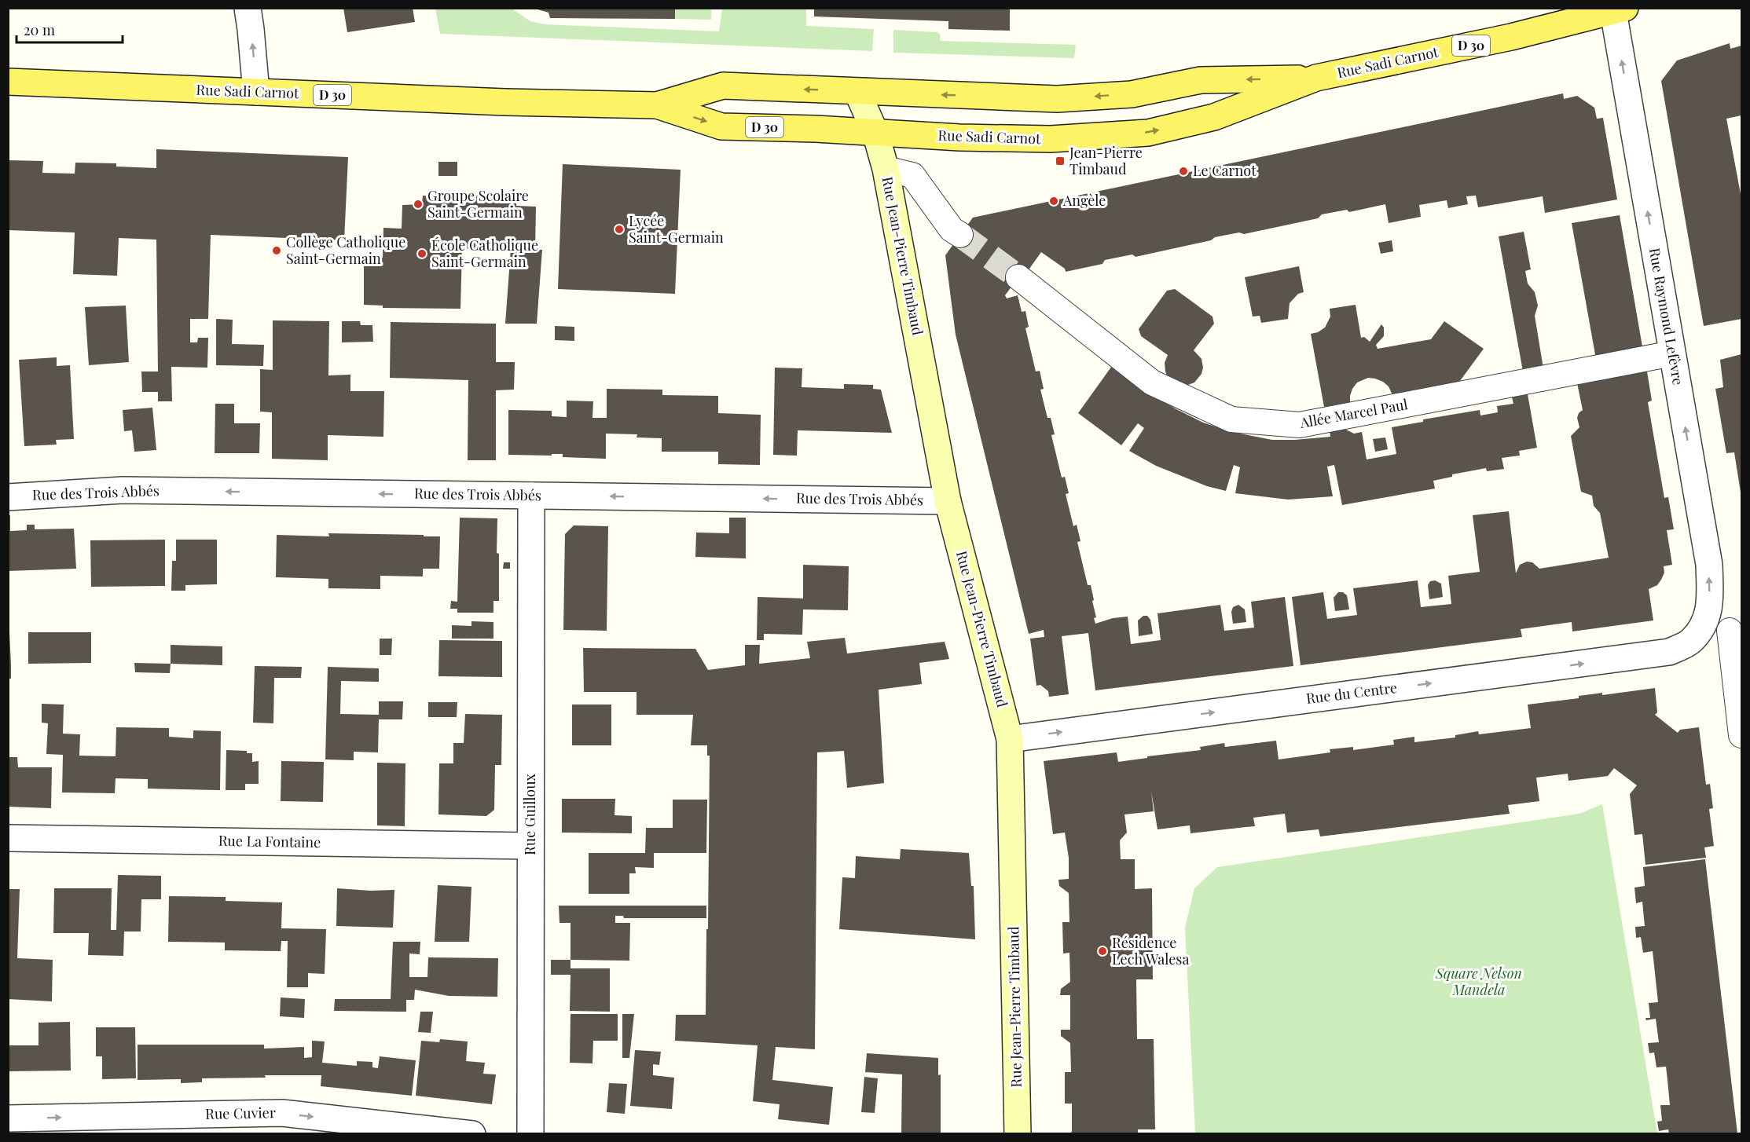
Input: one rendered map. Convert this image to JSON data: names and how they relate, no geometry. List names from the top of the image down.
{
  "streets": {
    "main road": ["D 30", "Rue Sadi Carnot", "Rue Jean-Pierre Timbaud"],
    "street": [
      "Rue Raymond Lefèvre",
      "Allée Marcel Paul",
      "Rue des Trois Abbés",
      "Rue du Centre",
      "Rue Guilloux",
      "Rue La Fontaine",
      "Rue Cuvier"
    ]
  },
  "crossings": [
    ["Rue Sadi Carnot", "Rue Jean-Pierre Timbaud"],
    ["Rue Sadi Carnot", "Rue Raymond Lefèvre"],
    ["Rue Jean-Pierre Timbaud", "Rue des Trois Abbés"],
    ["Rue Jean-Pierre Timbaud", "Rue du Centre"],
    ["Rue Raymond Lefèvre", "Allée Marcel Paul"],
    ["Rue Raymond Lefèvre", "Rue du Centre"],
    ["Rue des Trois Abbés", "Rue Guilloux"],
    ["Rue Guilloux", "Rue La Fontaine"]
  ],
  "one_way": [
    "Rue Raymond Lefèvre",
    "Rue des Trois Abbés",
    "Rue du Centre",
    "Rue Cuvier"
  ],
  "parks": ["Square Nelson Mandela"],
  "places": {
    "transit": ["Jean-Pierre Timbaud"],
    "other": [
      "Le Carnot",
      "Angèle",
      "Groupe Scolaire Saint-Germain",
      "Lycée Saint-Germain",
      "Collège Catholique Saint-Germain",
      "École Catholique Saint-Germain",
      "Résidence Lech Walesa"
    ]
  },
  "scale_bar": "20 m"
}
